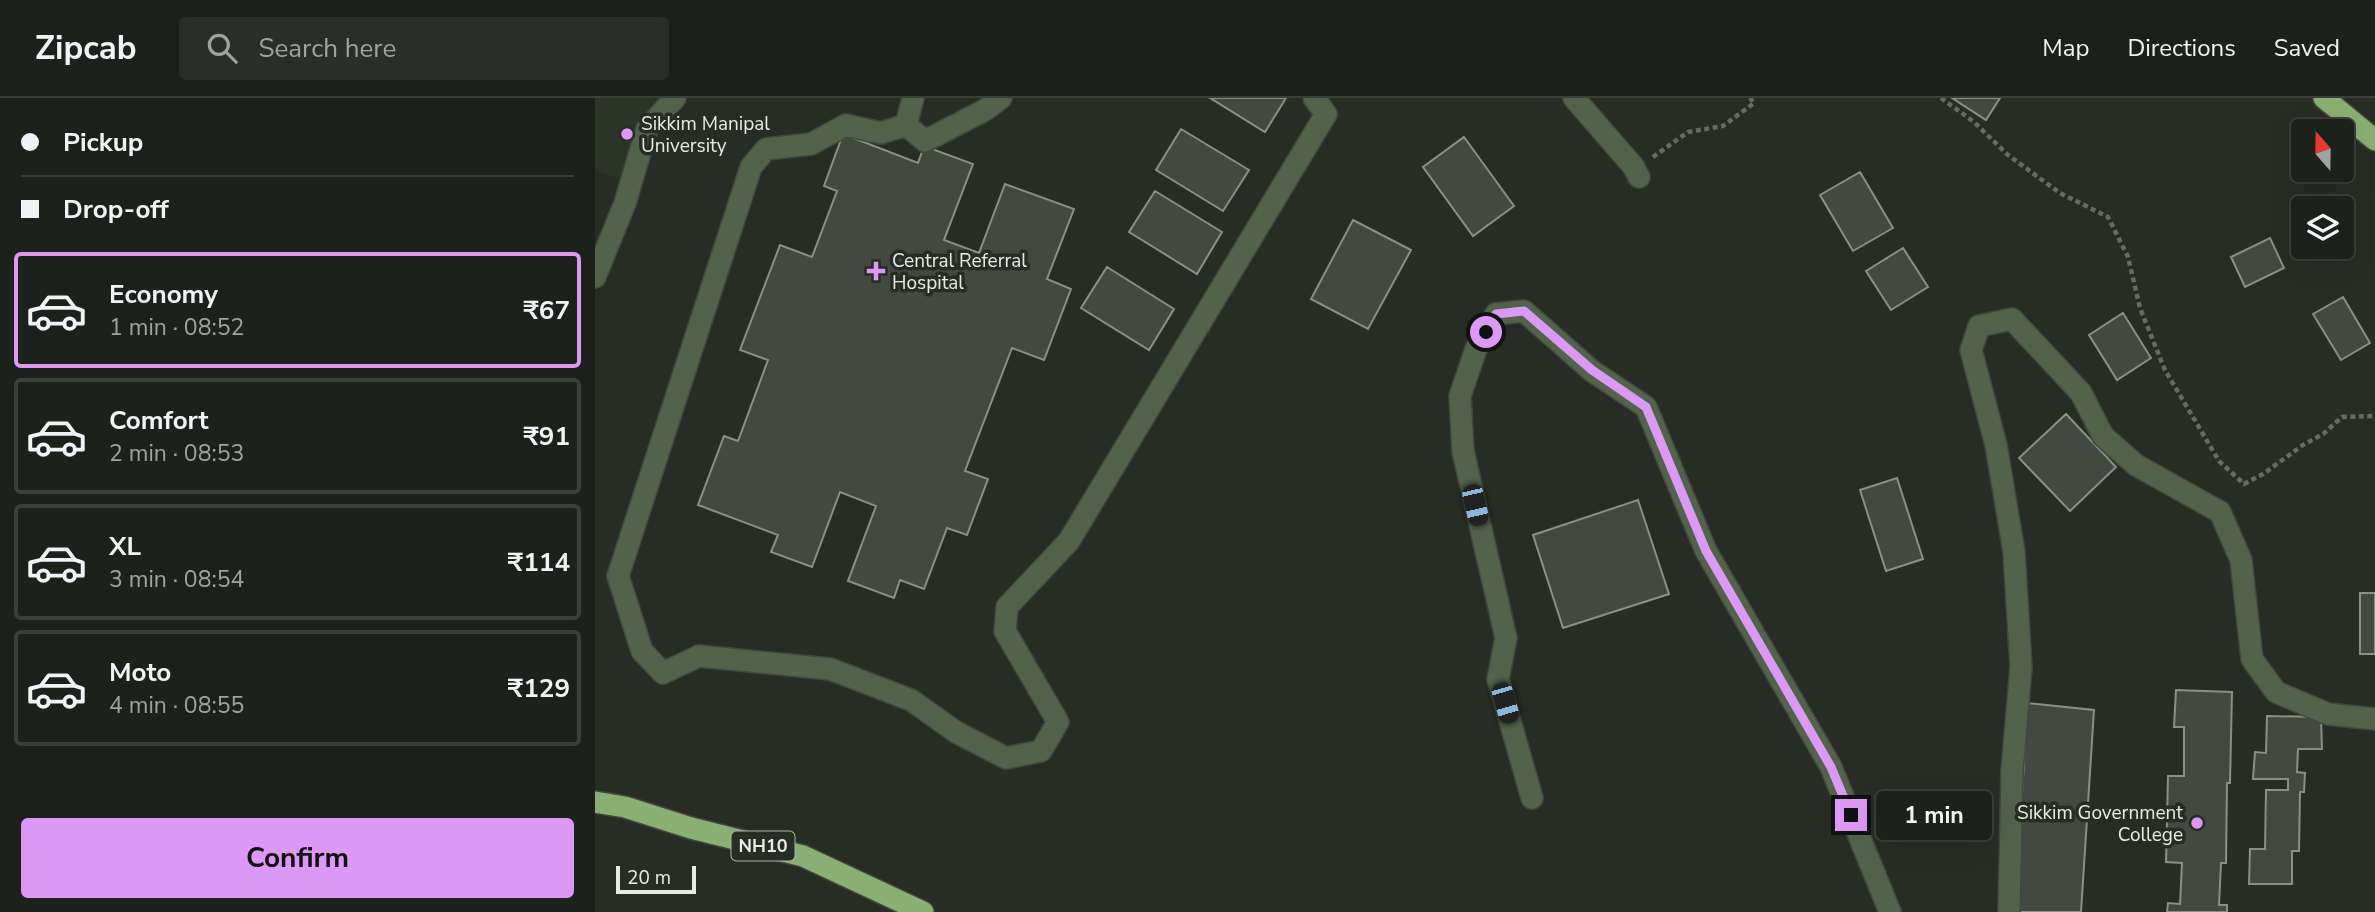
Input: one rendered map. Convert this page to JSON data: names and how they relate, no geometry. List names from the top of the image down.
{
  "streets": {
    "highway": ["NH10"]
  },
  "places": {
    "other": ["Sikkim Manipal University", "Sikkim Government College"],
    "health": ["Central Referral Hospital"]
  },
  "scale_bar": "20 m",
  "north": "top",
  "page": {
    "header": "Zipcab",
    "search": "Search here",
    "nav": ["Map", "Directions", "Saved"],
    "banner": ["Pickup", "Drop-off"],
    "list": [
      {
        "name": "Economy",
        "note": "1 min · 08:52",
        "value": "₹67"
      },
      {
        "name": "Comfort",
        "note": "2 min · 08:53",
        "value": "₹91"
      },
      {
        "name": "XL",
        "note": "3 min · 08:54",
        "value": "₹114"
      },
      {
        "name": "Moto",
        "note": "4 min · 08:55",
        "value": "₹129"
      }
    ],
    "bubble": "1 min",
    "buttons": "Confirm",
    "scale": "20 m"
  }
}
